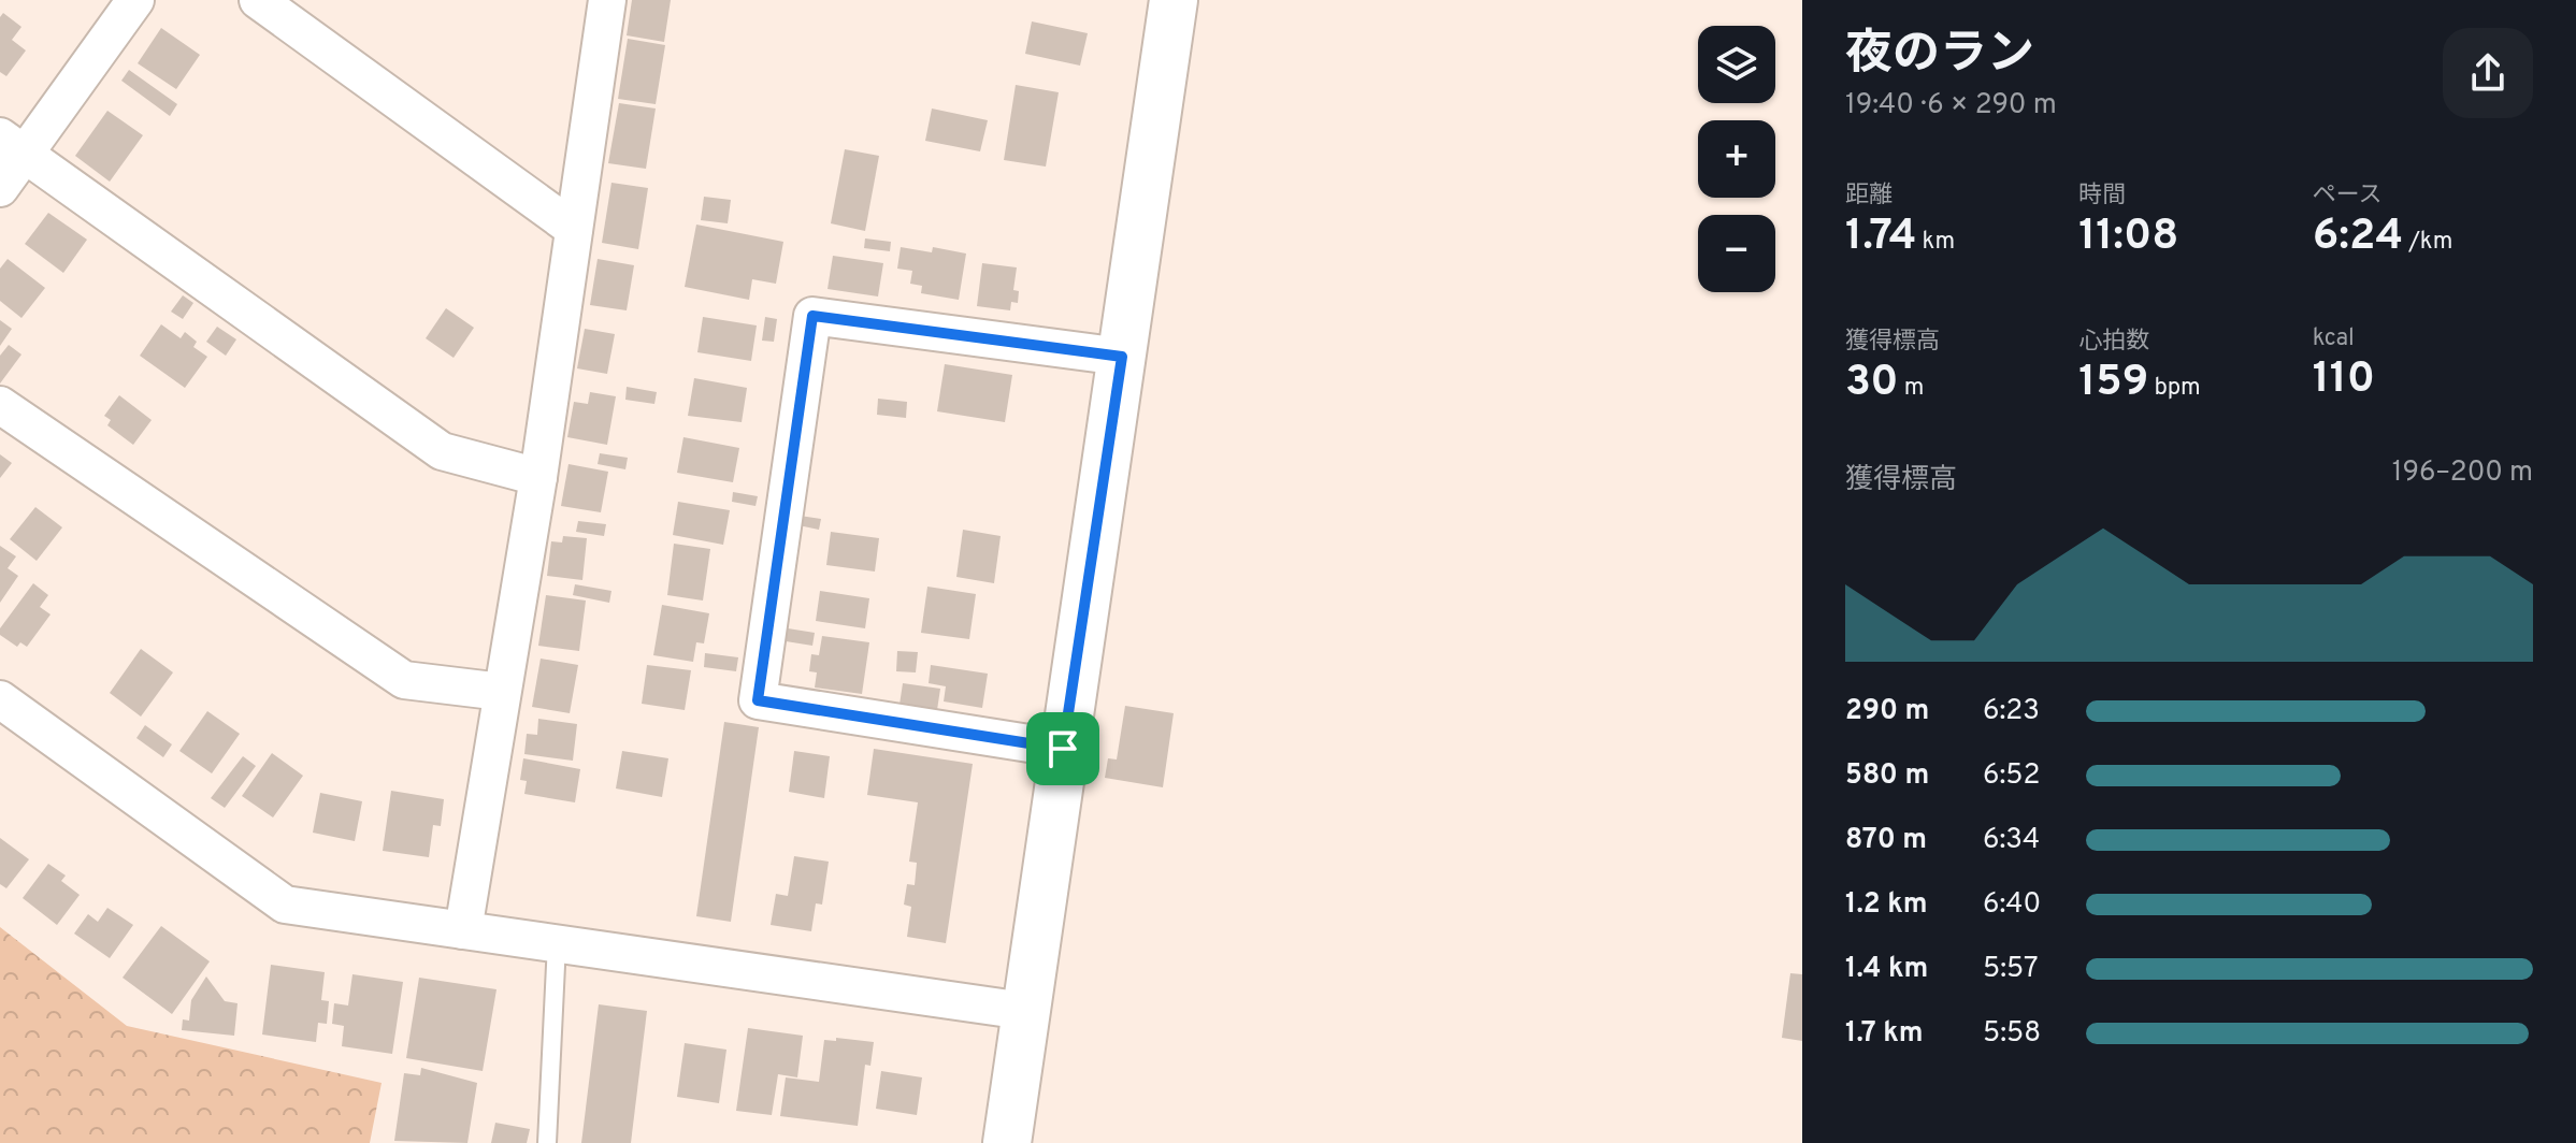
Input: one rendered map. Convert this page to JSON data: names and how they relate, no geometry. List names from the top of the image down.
{
  "page": {
    "heading": ["夜のラン", "19:40 · 6 × 290 m"],
    "map_buttons": ["+", "−"],
    "stats": [
      ["距離", "1.74 km"],
      ["時間", "11:08"],
      ["ペース", "6:24 /km"],
      ["獲得標高", "30 m"],
      ["心拍数", "159 bpm"],
      ["kcal", "110"]
    ],
    "chart": ["獲得標高", "196–200 m"],
    "list": [
      {
        "name": "290 m",
        "note": "6:23"
      },
      {
        "name": "580 m",
        "note": "6:52"
      },
      {
        "name": "870 m",
        "note": "6:34"
      },
      {
        "name": "1.2 km",
        "note": "6:40"
      },
      {
        "name": "1.4 km",
        "note": "5:57"
      },
      {
        "name": "1.7 km",
        "note": "5:58"
      }
    ]
  }
}
